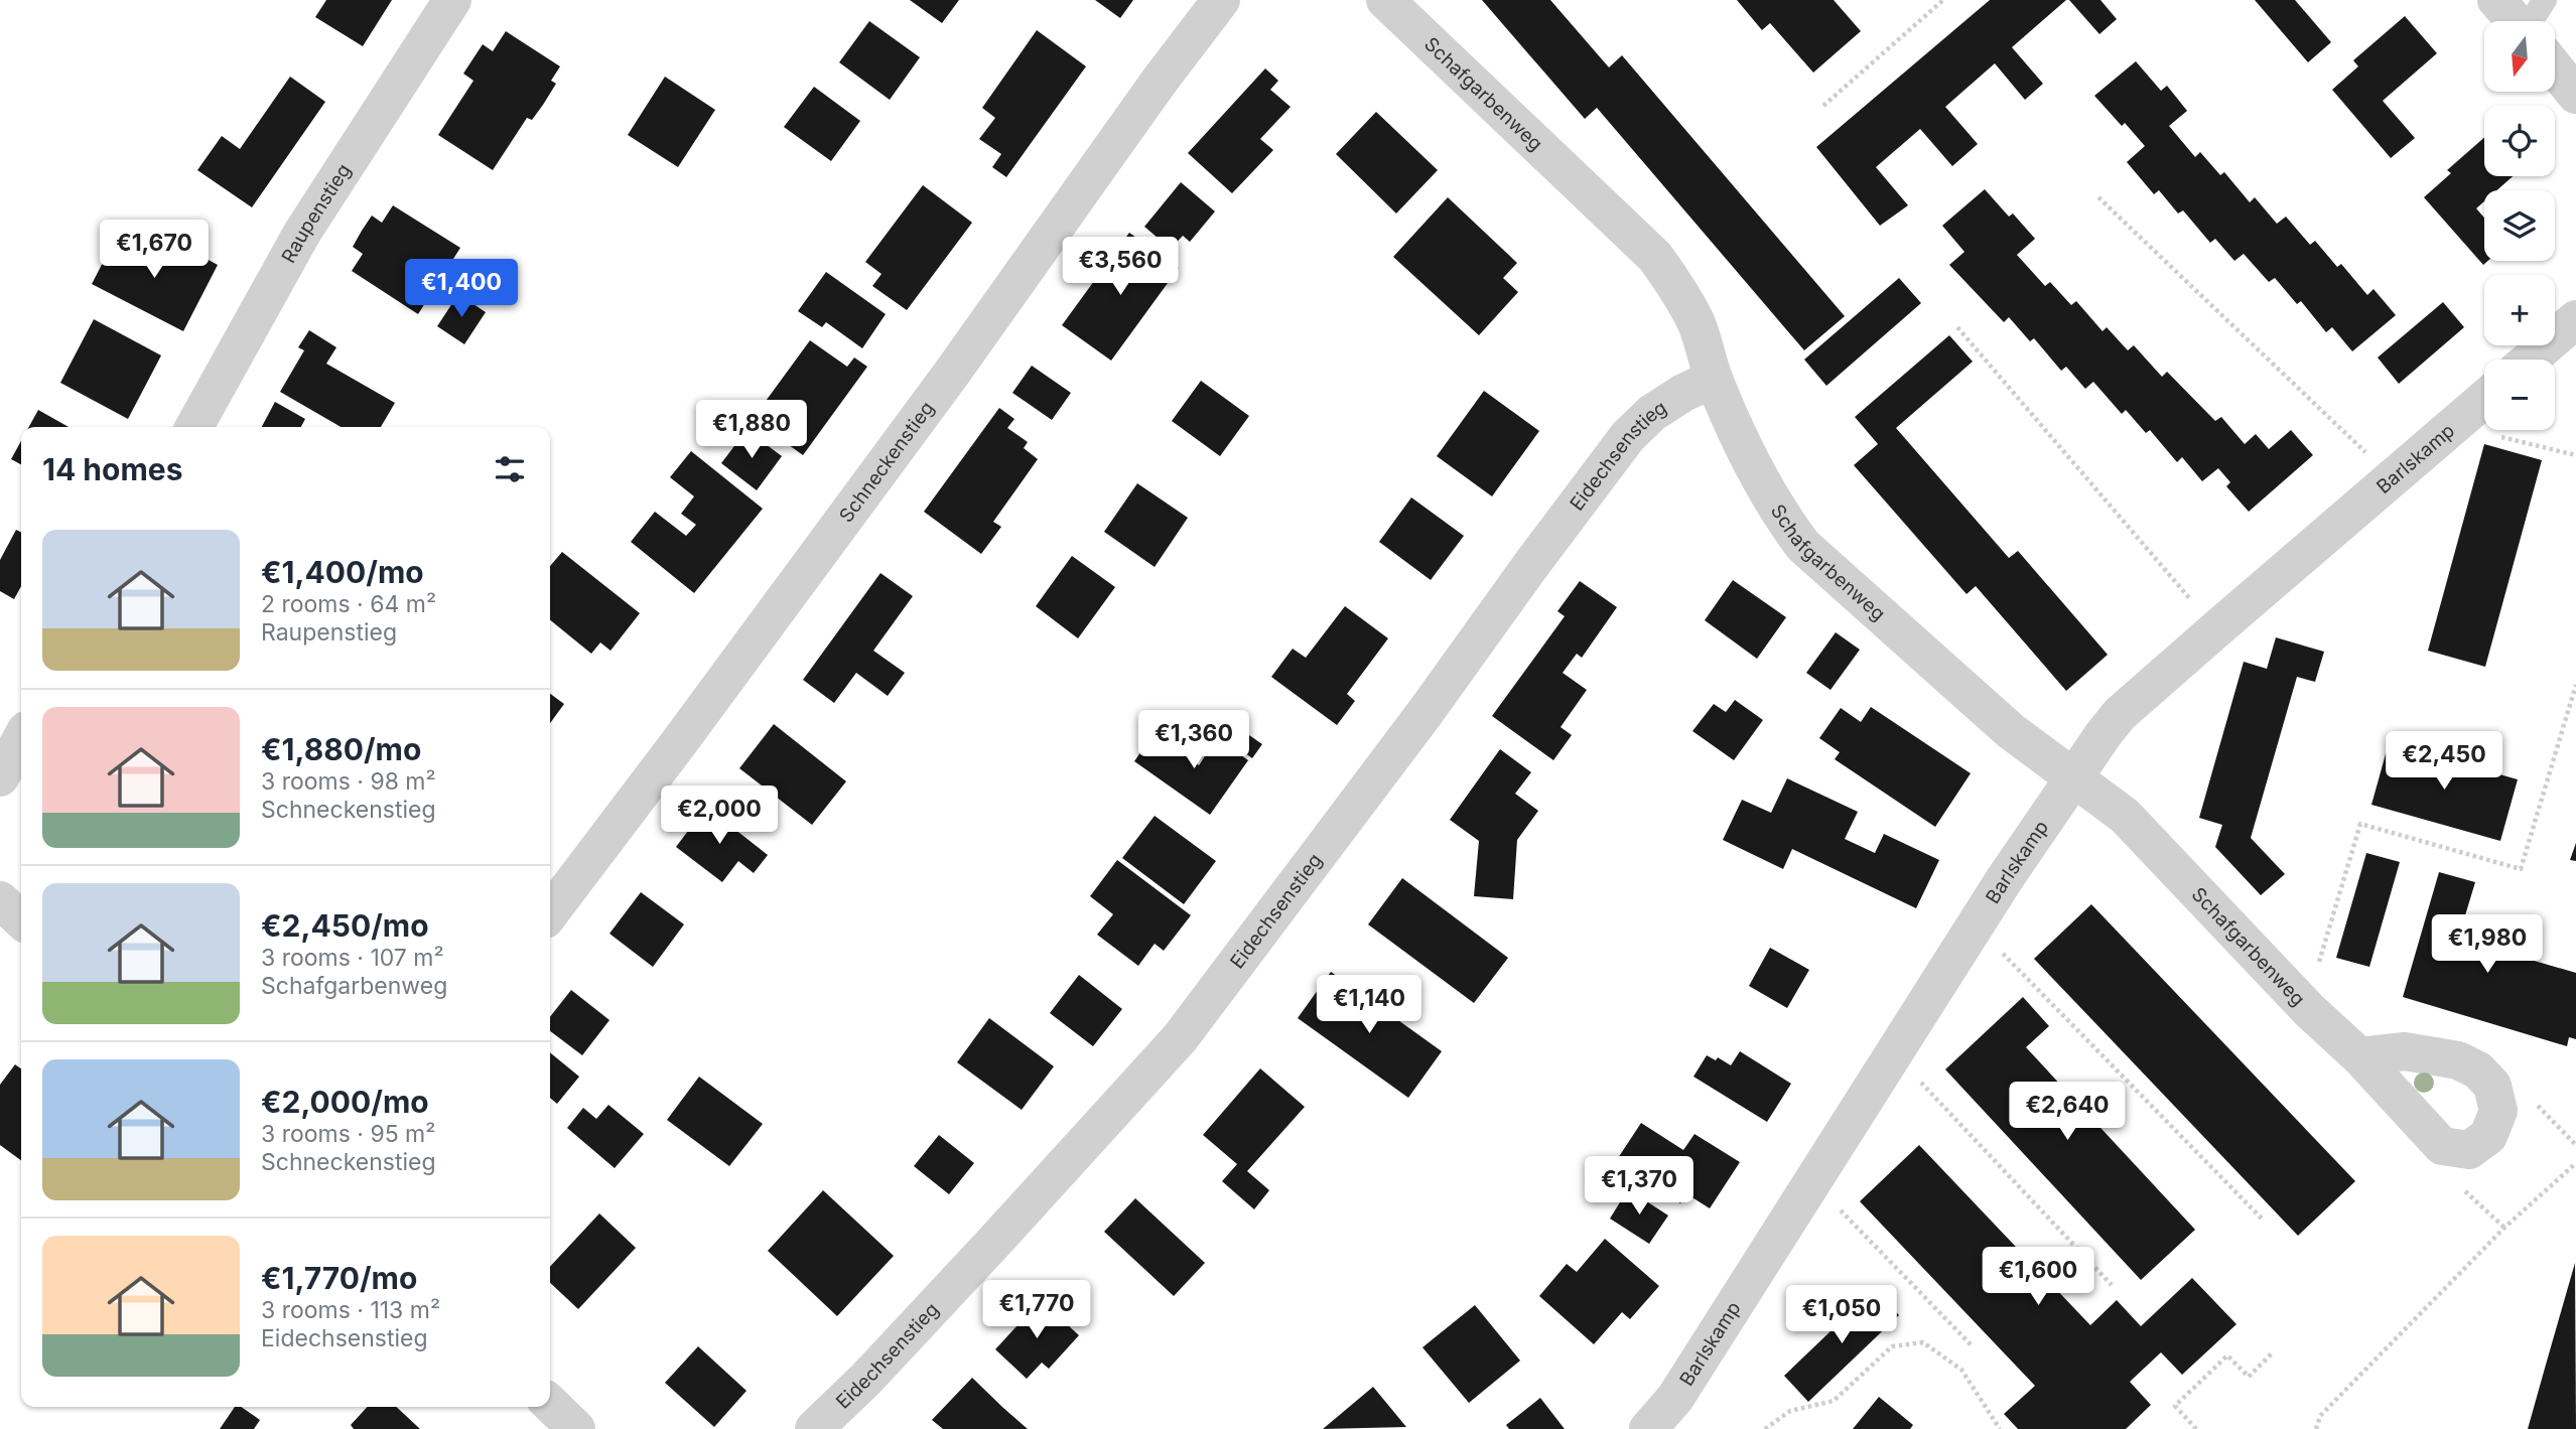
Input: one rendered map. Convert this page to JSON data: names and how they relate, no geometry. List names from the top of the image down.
{
  "streets": {
    "street": [
      "Schafgarbenweg",
      "Raupenstieg",
      "Eidechsenstieg",
      "Barlskamp",
      "Schneckenstieg"
    ]
  },
  "crossings": [
    ["Schafgarbenweg", "Eidechsenstieg"],
    ["Schafgarbenweg", "Barlskamp"]
  ],
  "north": "bottom",
  "page": {
    "map_buttons": ["+", "−"],
    "price": [
      "€1,670",
      "€3,560",
      "€1,400",
      "€1,880",
      "€1,360",
      "€2,450",
      "€2,000",
      "€1,980",
      "€1,140",
      "€2,640",
      "€1,370",
      "€1,600",
      "€1,770",
      "€1,050"
    ],
    "heading": "14 homes",
    "list": [
      {
        "name": "€1,400/mo",
        "note": "2 rooms · 64 m² · Raupenstieg"
      },
      {
        "name": "€1,880/mo",
        "note": "3 rooms · 98 m² · Schneckenstieg"
      },
      {
        "name": "€2,450/mo",
        "note": "3 rooms · 107 m² · Schafgarbenweg"
      },
      {
        "name": "€2,000/mo",
        "note": "3 rooms · 95 m² · Schneckenstieg"
      },
      {
        "name": "€1,770/mo",
        "note": "3 rooms · 113 m² · Eidechsenstieg"
      }
    ]
  }
}
